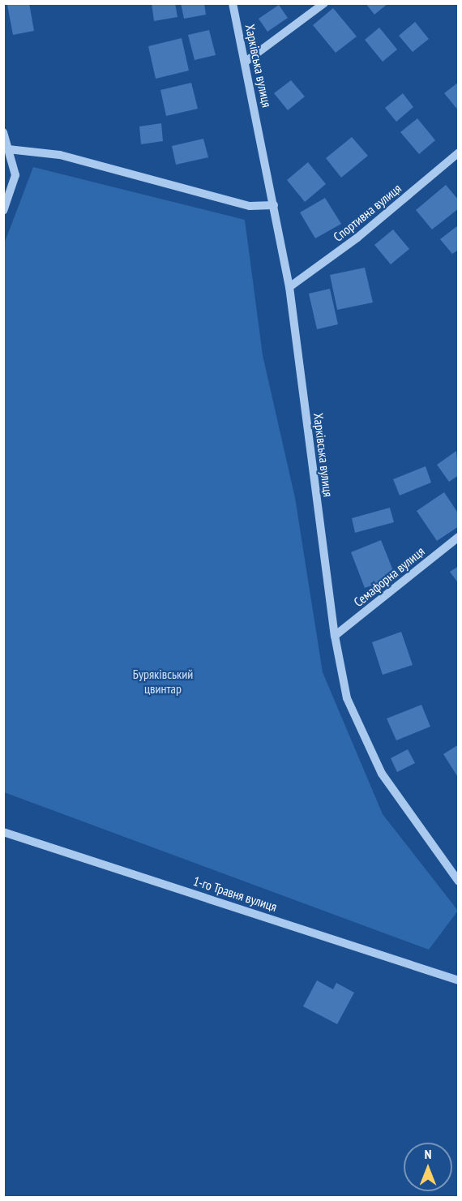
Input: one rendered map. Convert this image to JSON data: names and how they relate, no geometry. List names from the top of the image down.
{
  "streets": {
    "street": [
      "Харківська вулиця",
      "Спортивна вулиця",
      "Семафорна вулиця",
      "1-го Травня вулиця"
    ]
  },
  "crossings": [
    ["Харківська вулиця", "Спортивна вулиця"],
    ["Харківська вулиця", "Семафорна вулиця"]
  ],
  "parks": ["Буряківський цвинтар"],
  "north": "top"
}
